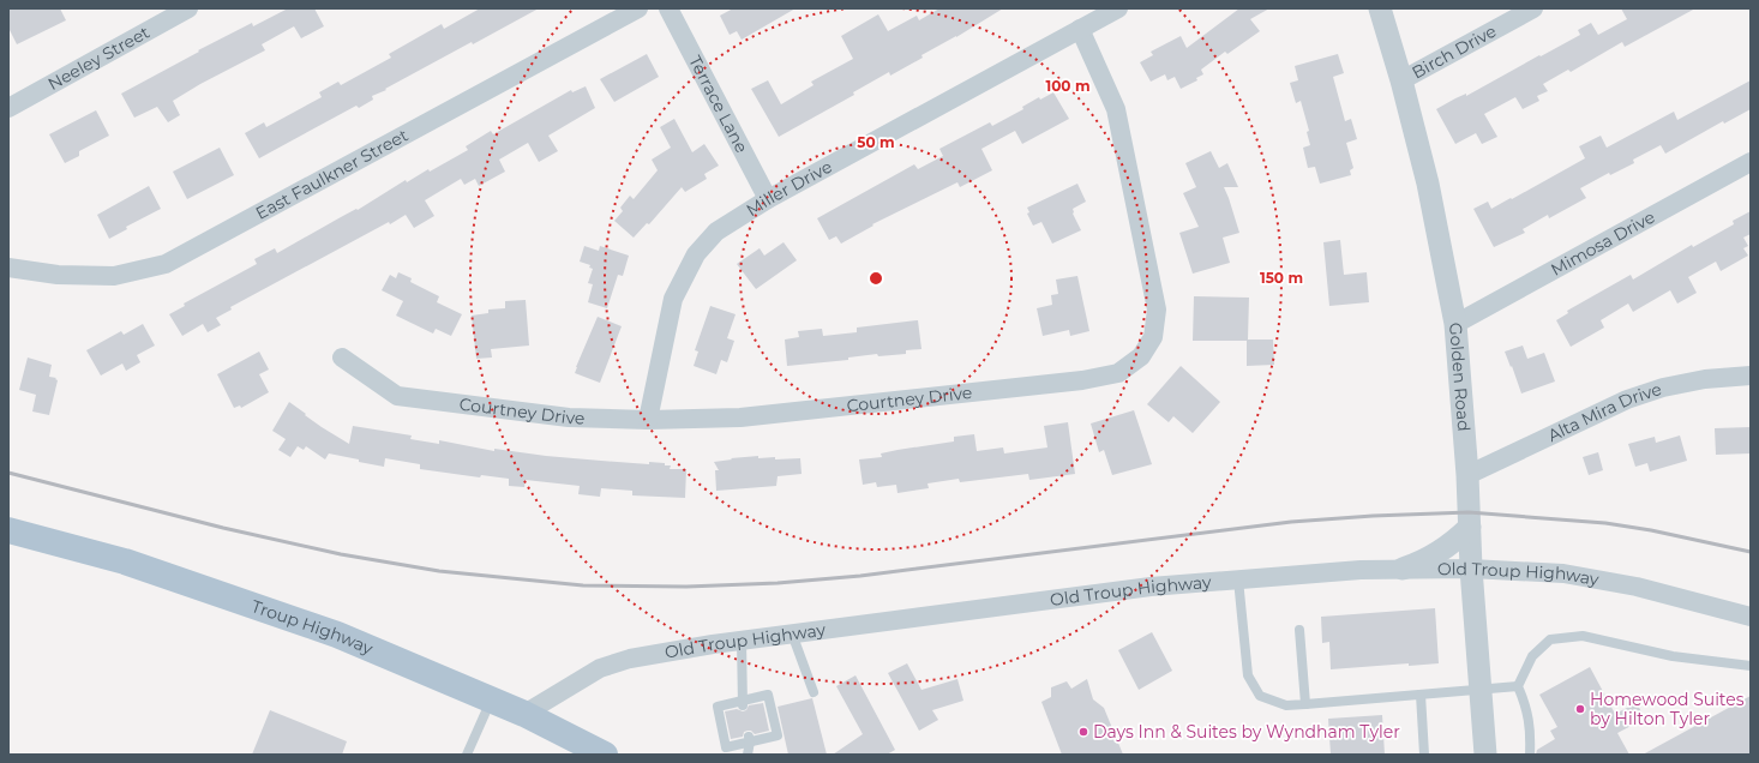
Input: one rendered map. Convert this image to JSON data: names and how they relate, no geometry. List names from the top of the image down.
{
  "streets": {
    "main road": ["Troup Highway"],
    "street": [
      "Birch Drive",
      "Neeley Street",
      "Terrace Lane",
      "East Faulkner Street",
      "Miller Drive",
      "Mimosa Drive",
      "Golden Road",
      "Courtney Drive",
      "Alta Mira Drive",
      "Old Troup Highway"
    ]
  },
  "crossings": [
    ["Birch Drive", "Golden Road"],
    ["Terrace Lane", "Miller Drive"],
    ["Miller Drive", "Courtney Drive"],
    ["Mimosa Drive", "Golden Road"],
    ["Golden Road", "Alta Mira Drive"],
    ["Golden Road", "Old Troup Highway"],
    ["Old Troup Highway", "Troup Highway"]
  ],
  "places": ["Homewood Suites by Hilton Tyler", "Days Inn & Suites by Wyndham Tyler"],
  "rings": ["100 m", "50 m", "150 m"]
}
